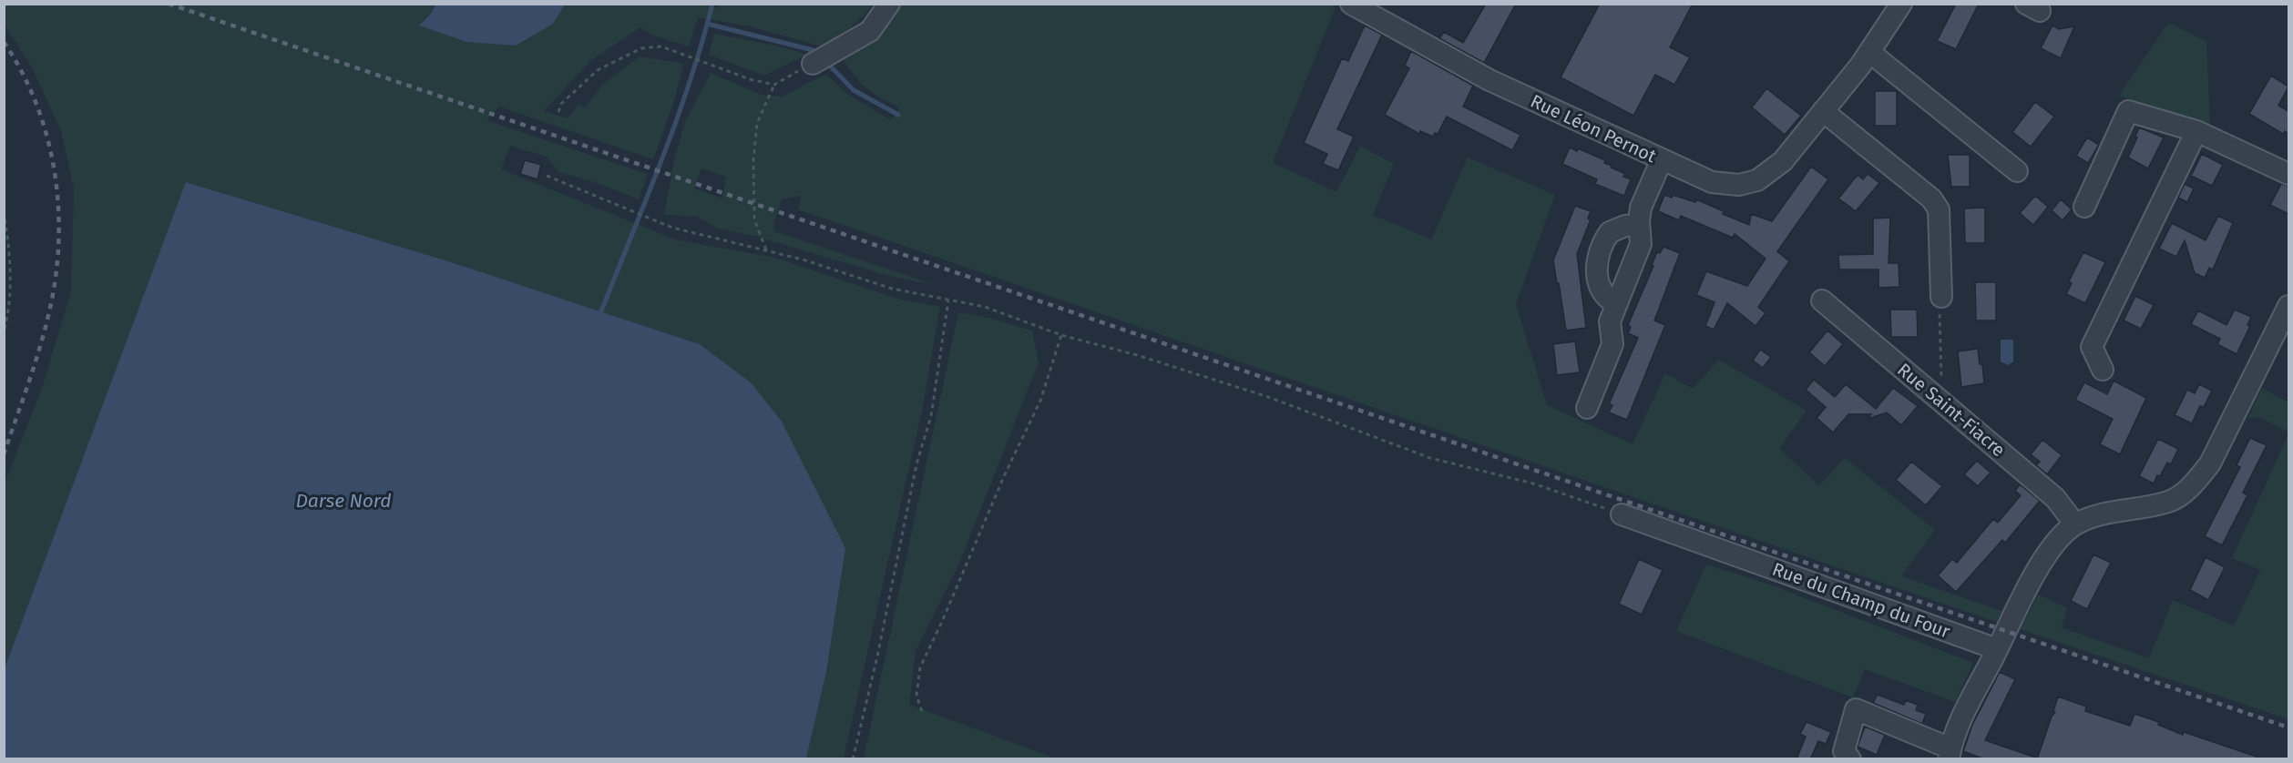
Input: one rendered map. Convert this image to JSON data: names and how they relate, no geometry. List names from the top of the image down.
{
  "streets": {
    "street": ["Rue Léon Pernot", "Rue Saint-Fiacre", "Rue du Champ du Four"]
  },
  "water": ["Darse Nord"]
}
